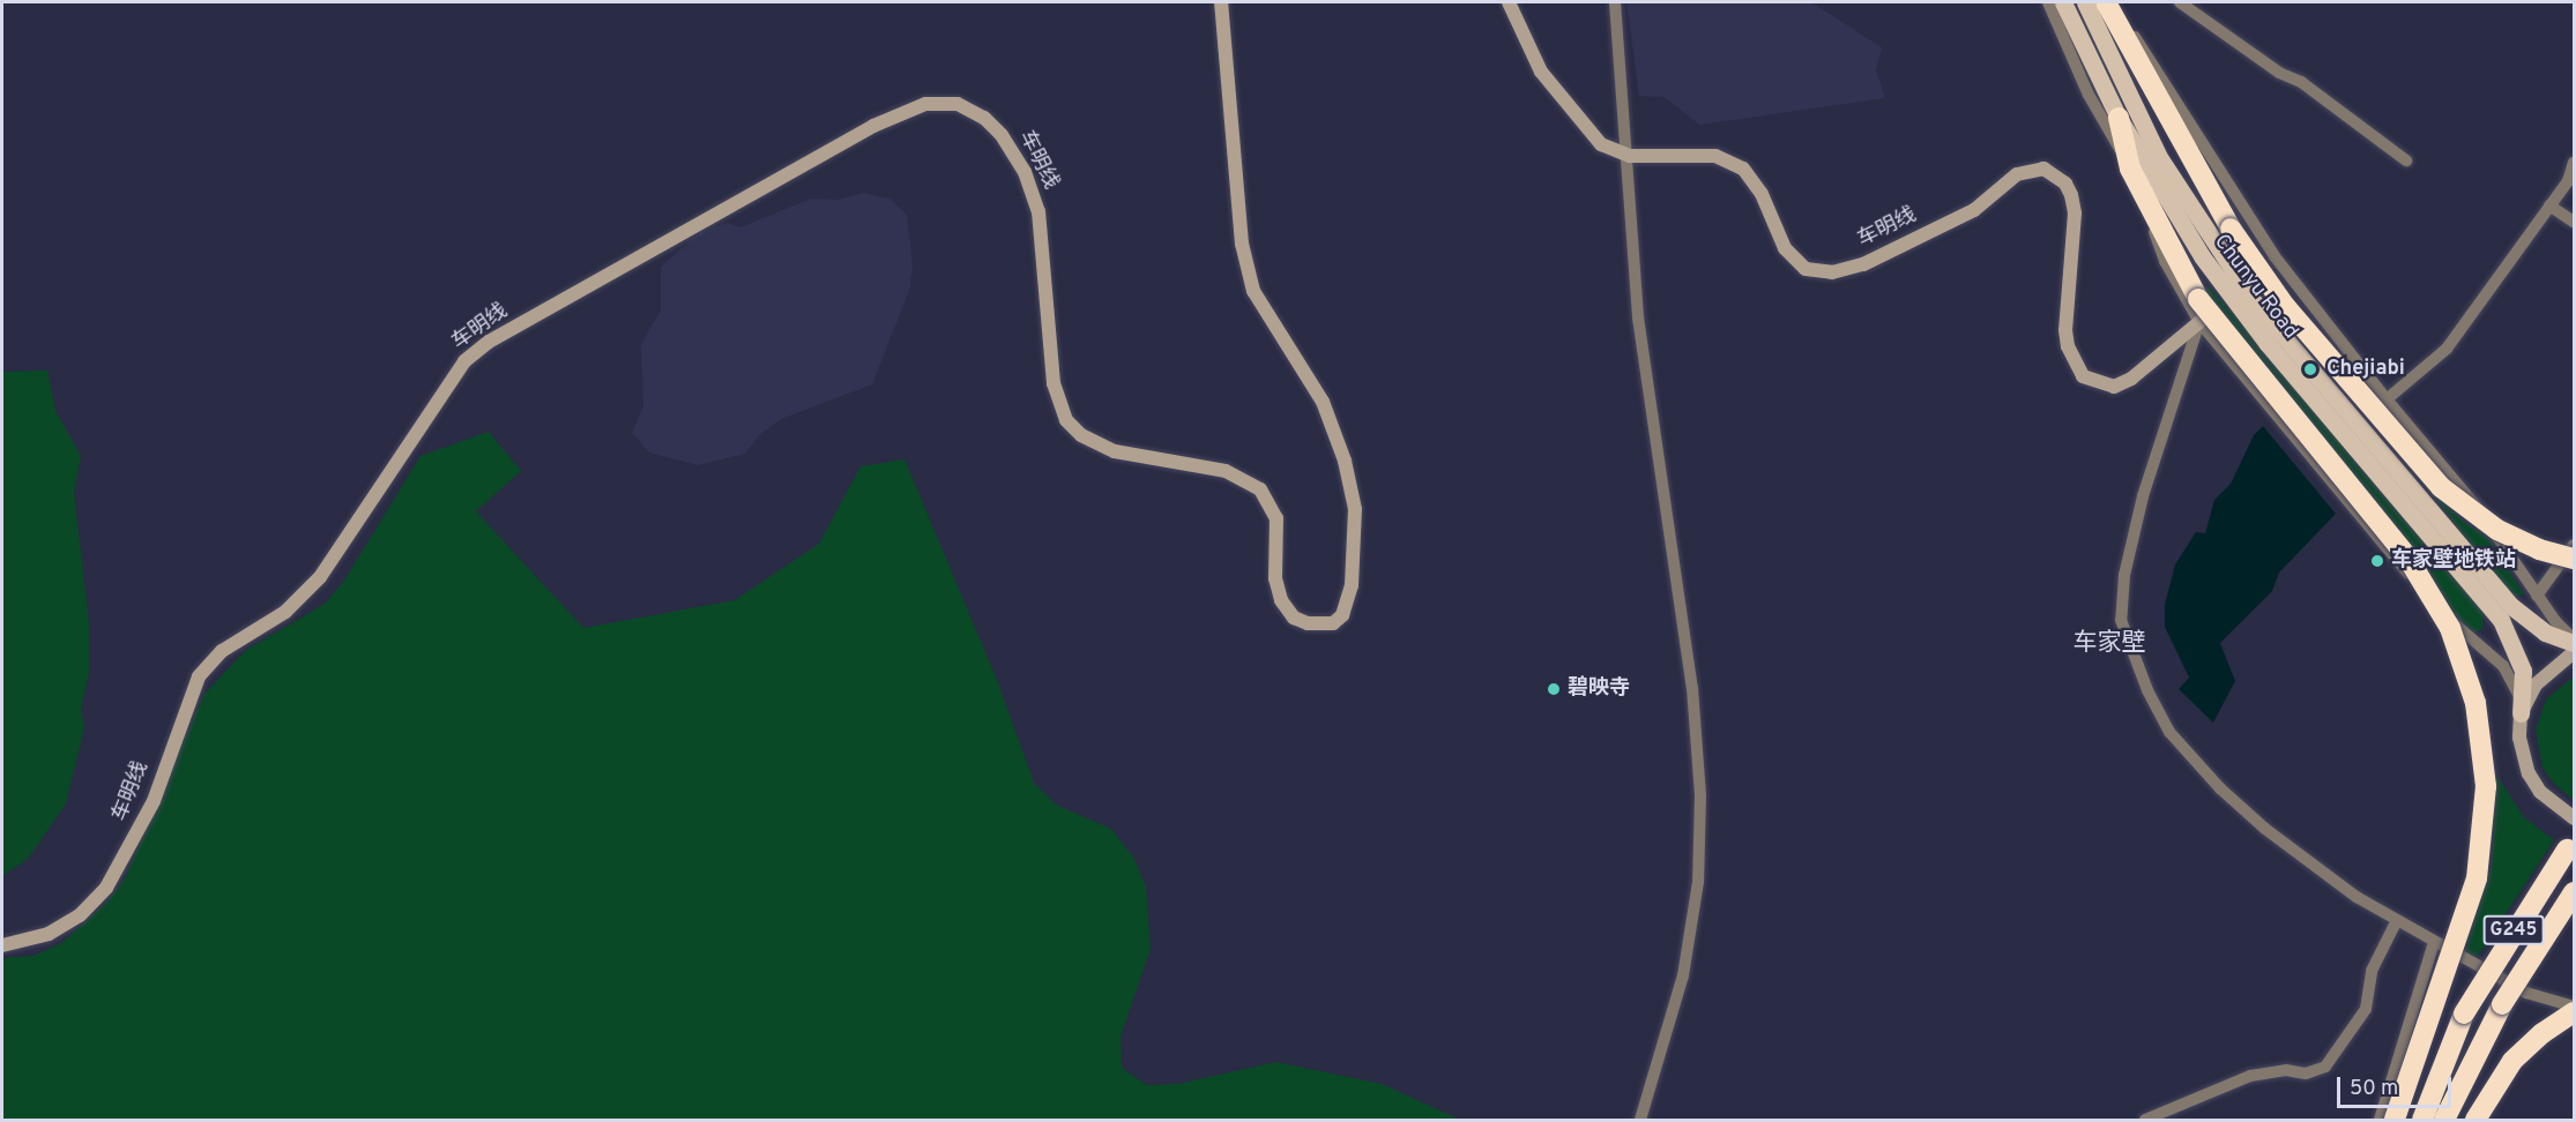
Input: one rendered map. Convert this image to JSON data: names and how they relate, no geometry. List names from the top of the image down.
{
  "streets": {
    "highway": ["G245"],
    "main road": ["车明线", "Chunyu Road"]
  },
  "districts": ["车家壁"],
  "places": ["Chejiabi", "车家壁地铁站", "碧映寺"],
  "scale_bar": "50 m"
}
